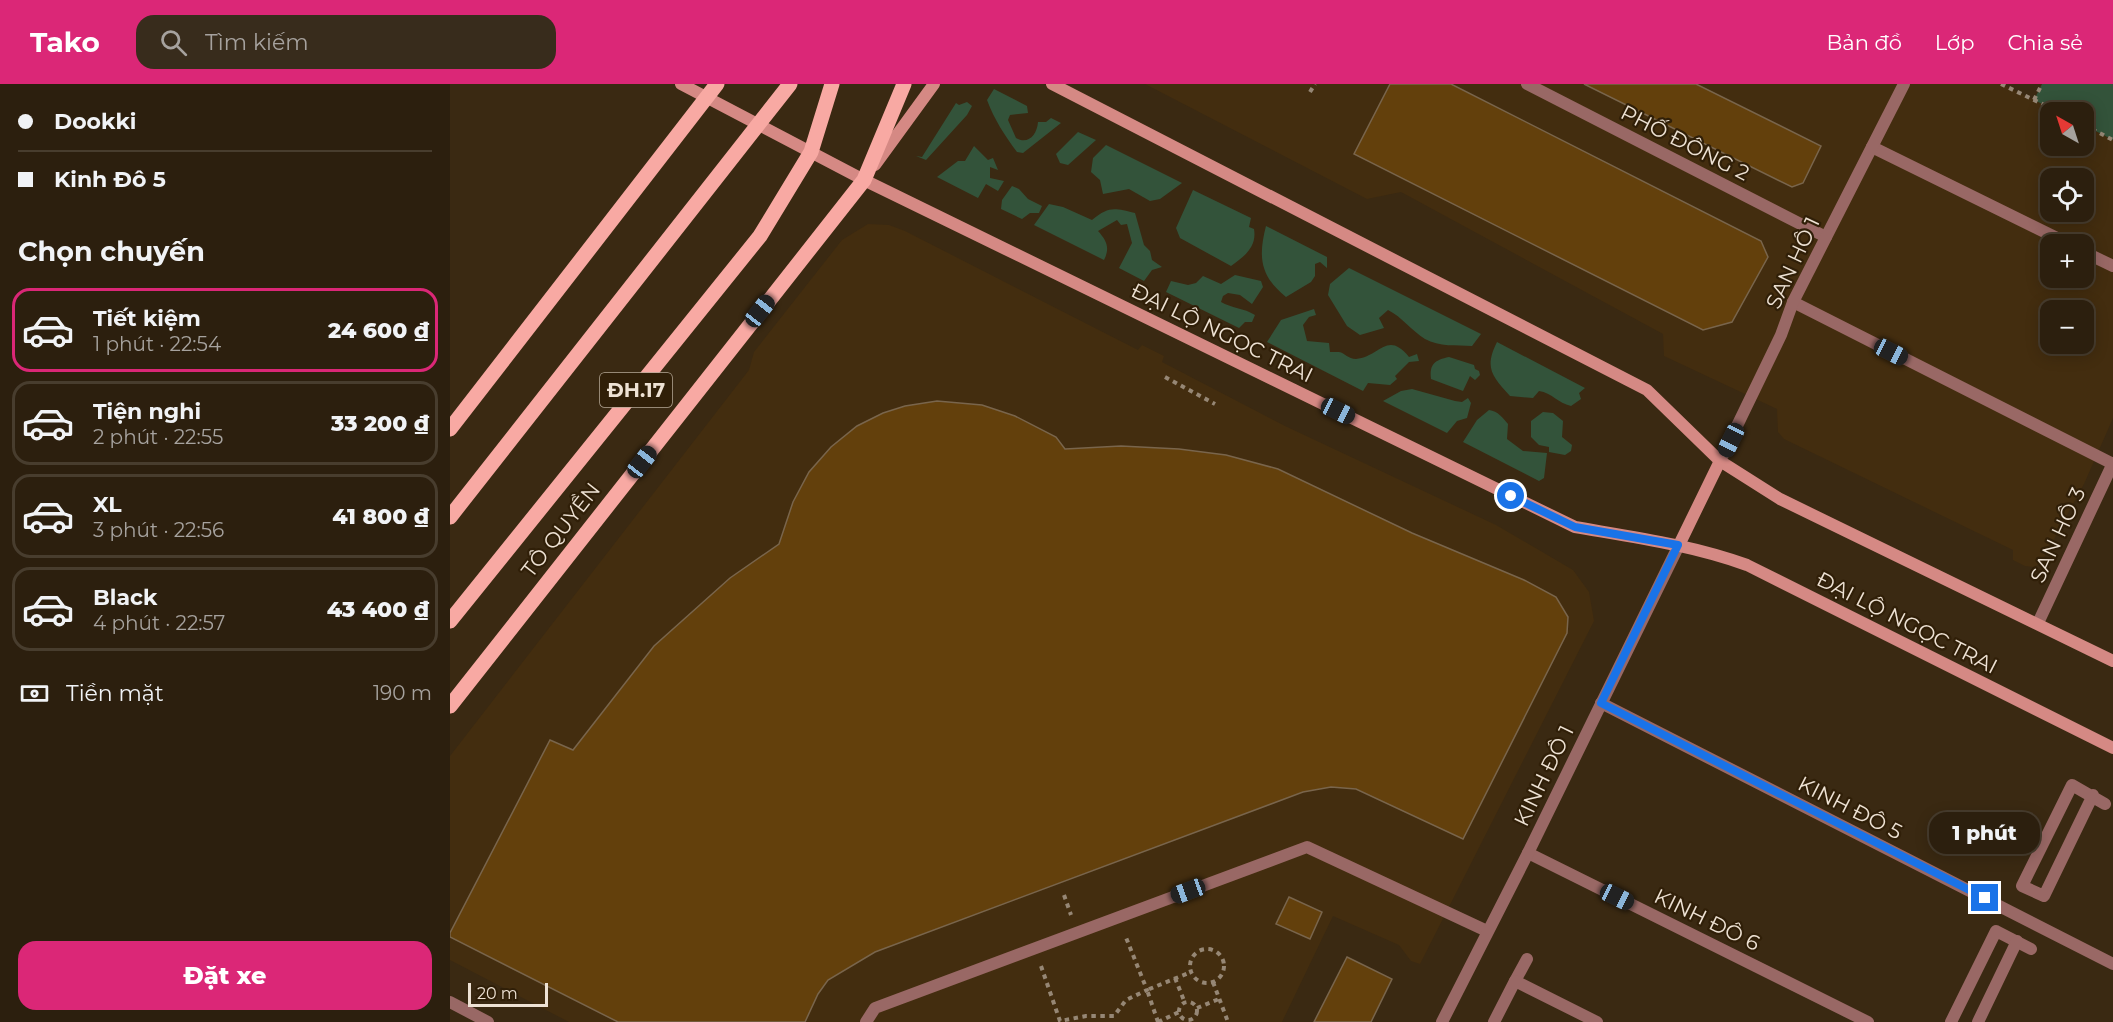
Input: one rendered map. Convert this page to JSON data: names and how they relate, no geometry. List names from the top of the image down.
{
  "streets": {
    "main road": ["ĐẠI LỘ NGỌC TRAI", "ĐH.17", "TÔ QUYỀN"],
    "street": [
      "PHỐ ĐÔNG 2",
      "SAN HÔ 1",
      "SAN HÔ 3",
      "KINH ĐÔ 1",
      "KINH ĐÔ 5",
      "KINH ĐÔ 6"
    ]
  },
  "crossings": [
    ["PHỐ ĐÔNG 2", "SAN HÔ 1"],
    ["ĐẠI LỘ NGỌC TRAI", "ĐH.17"],
    ["ĐẠI LỘ NGỌC TRAI", "TÔ QUYỀN"],
    ["ĐẠI LỘ NGỌC TRAI", "KINH ĐÔ 1"],
    ["KINH ĐÔ 1", "KINH ĐÔ 5"],
    ["KINH ĐÔ 1", "KINH ĐÔ 6"]
  ],
  "scale_bar": "20 m",
  "north": "top left",
  "page": {
    "header": "Tako",
    "search": "Tìm kiếm",
    "nav": ["Bản đồ", "Lớp", "Chia sẻ"],
    "banner": ["Dookki", "Kinh Đô 5"],
    "map_buttons": ["+", "−"],
    "heading": "Chọn chuyến",
    "list": [
      {
        "name": "Tiết kiệm",
        "note": "1 phút · 22:54",
        "value": "24 600 ₫"
      },
      {
        "name": "Tiện nghi",
        "note": "2 phút · 22:55",
        "value": "33 200 ₫"
      },
      {
        "name": "XL",
        "note": "3 phút · 22:56",
        "value": "41 800 ₫"
      },
      {
        "name": "Black",
        "note": "4 phút · 22:57",
        "value": "43 400 ₫"
      }
    ],
    "pay": ["Tiền mặt", "190 m"],
    "bubble": "1 phút",
    "buttons": "Đặt xe",
    "scale": "20 m"
  }
}
